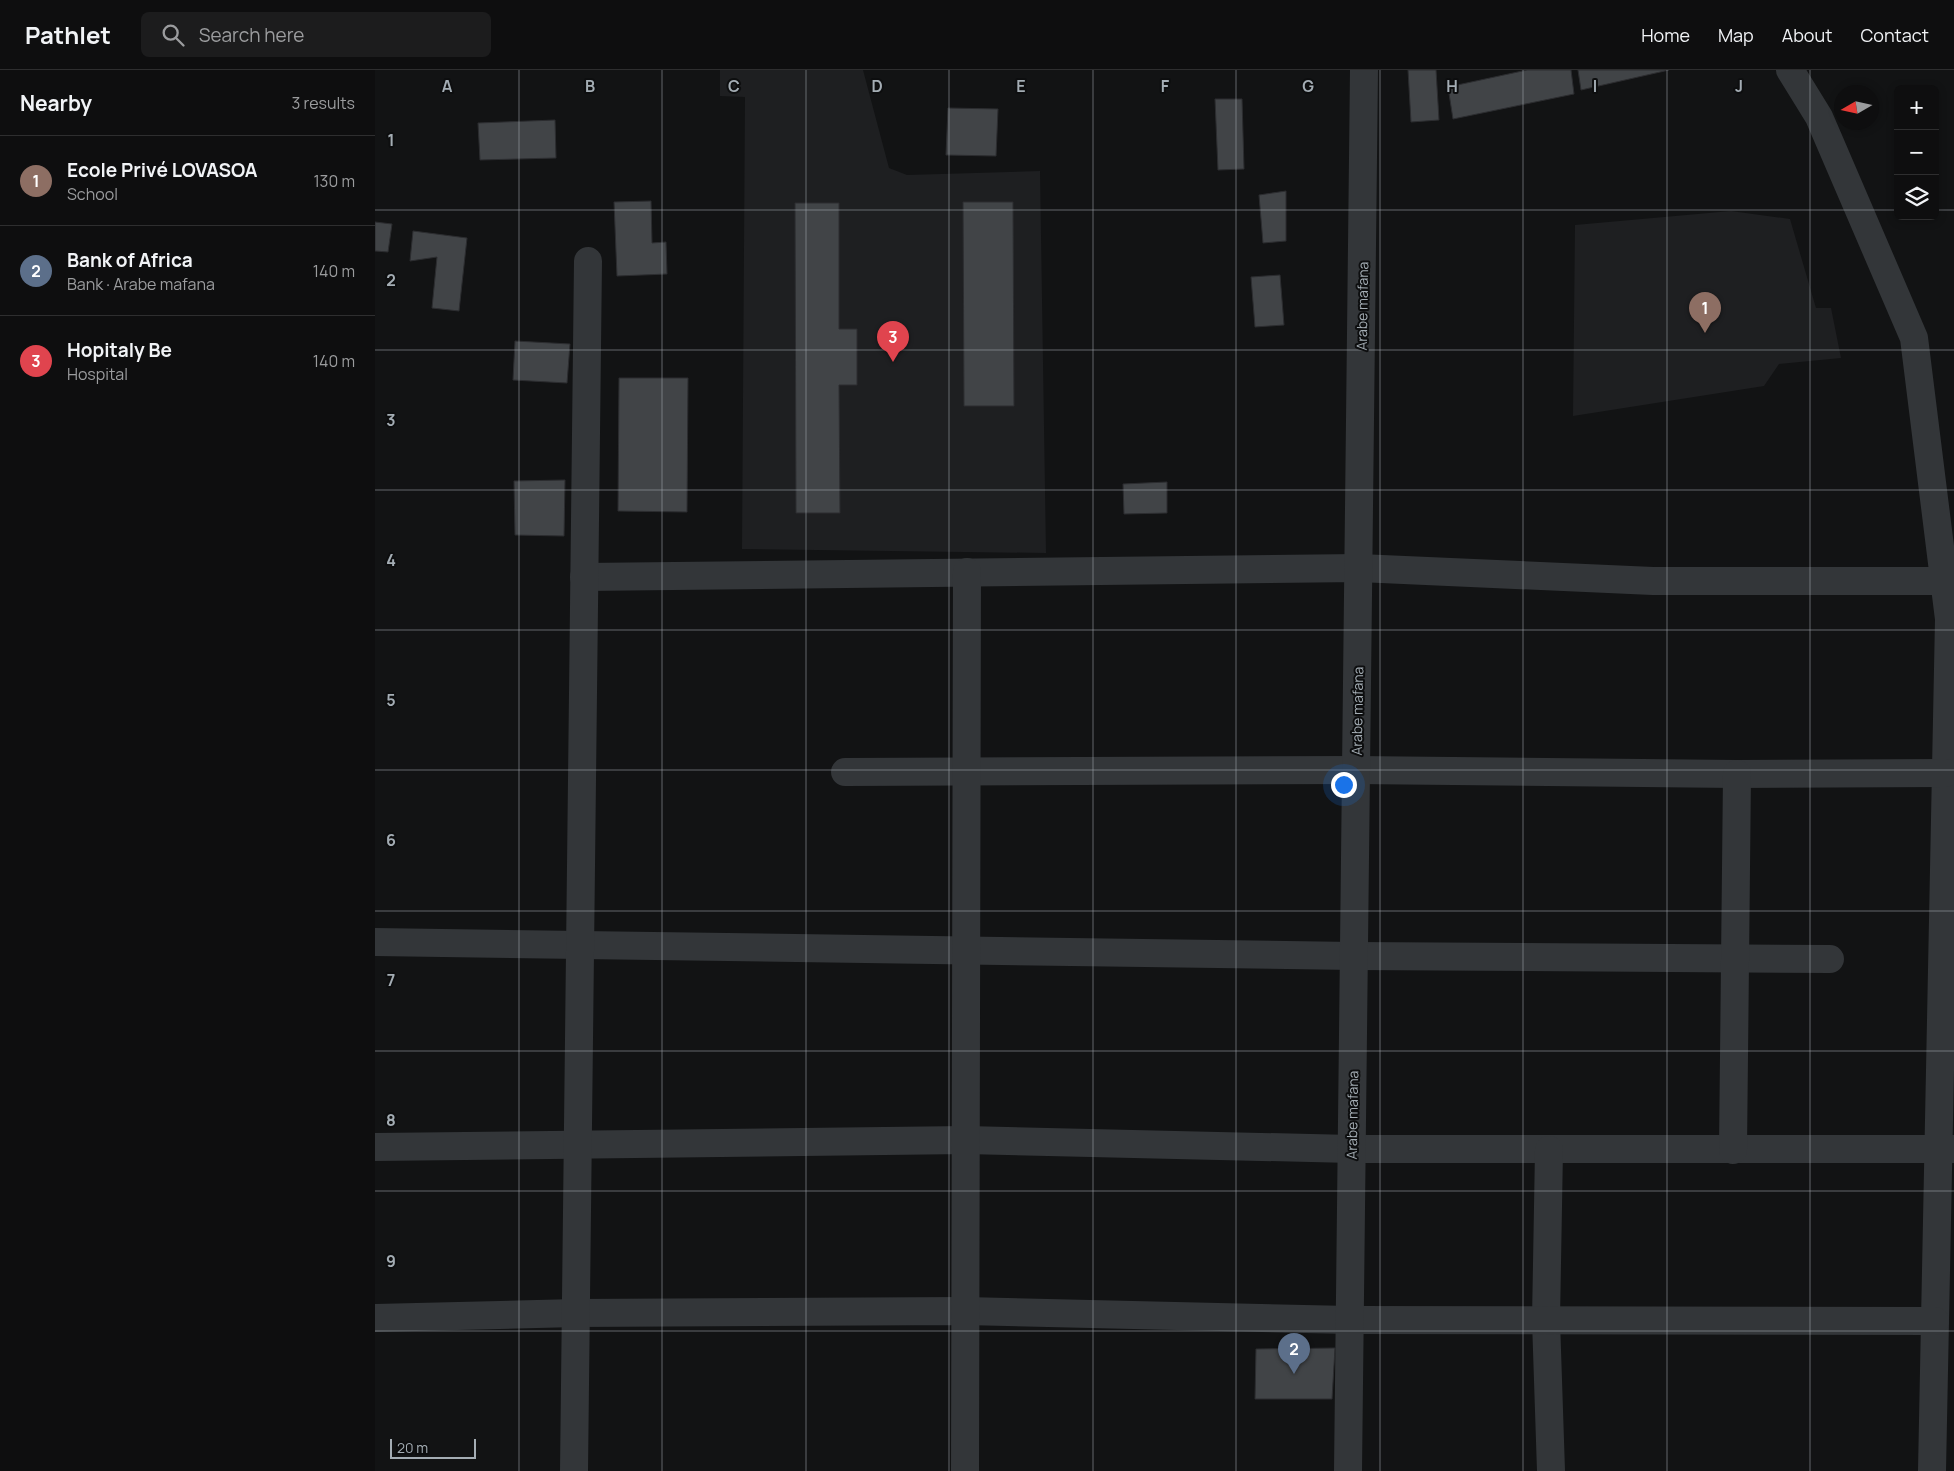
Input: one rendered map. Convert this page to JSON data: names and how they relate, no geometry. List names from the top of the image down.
{
  "streets": {
    "street": ["Arabe mafana"]
  },
  "scale_bar": "20 m",
  "north": "left",
  "page": {
    "header": "Pathlet",
    "search": "Search here",
    "nav": [
      "Home",
      "Map",
      "About",
      "Contact"
    ],
    "heading": ["Nearby", "3 results"],
    "map_buttons": ["+", "−"],
    "list": [
      {
        "mark": "1",
        "name": "Ecole Privé LOVASOA",
        "note": "School",
        "value": "130 m"
      },
      {
        "mark": "2",
        "name": "Bank of Africa",
        "note": "Bank · Arabe mafana",
        "value": "140 m"
      },
      {
        "mark": "3",
        "name": "Hopitaly Be",
        "note": "Hospital",
        "value": "140 m"
      }
    ],
    "pins": ["1", "3", "2"],
    "scale": "20 m"
  },
  "grid": {
    "columns": [
      "A",
      "B",
      "C",
      "D",
      "E",
      "F",
      "G",
      "H",
      "I",
      "J"
    ],
    "rows": [
      "1",
      "2",
      "3",
      "4",
      "5",
      "6",
      "7",
      "8",
      "9"
    ]
  }
}
